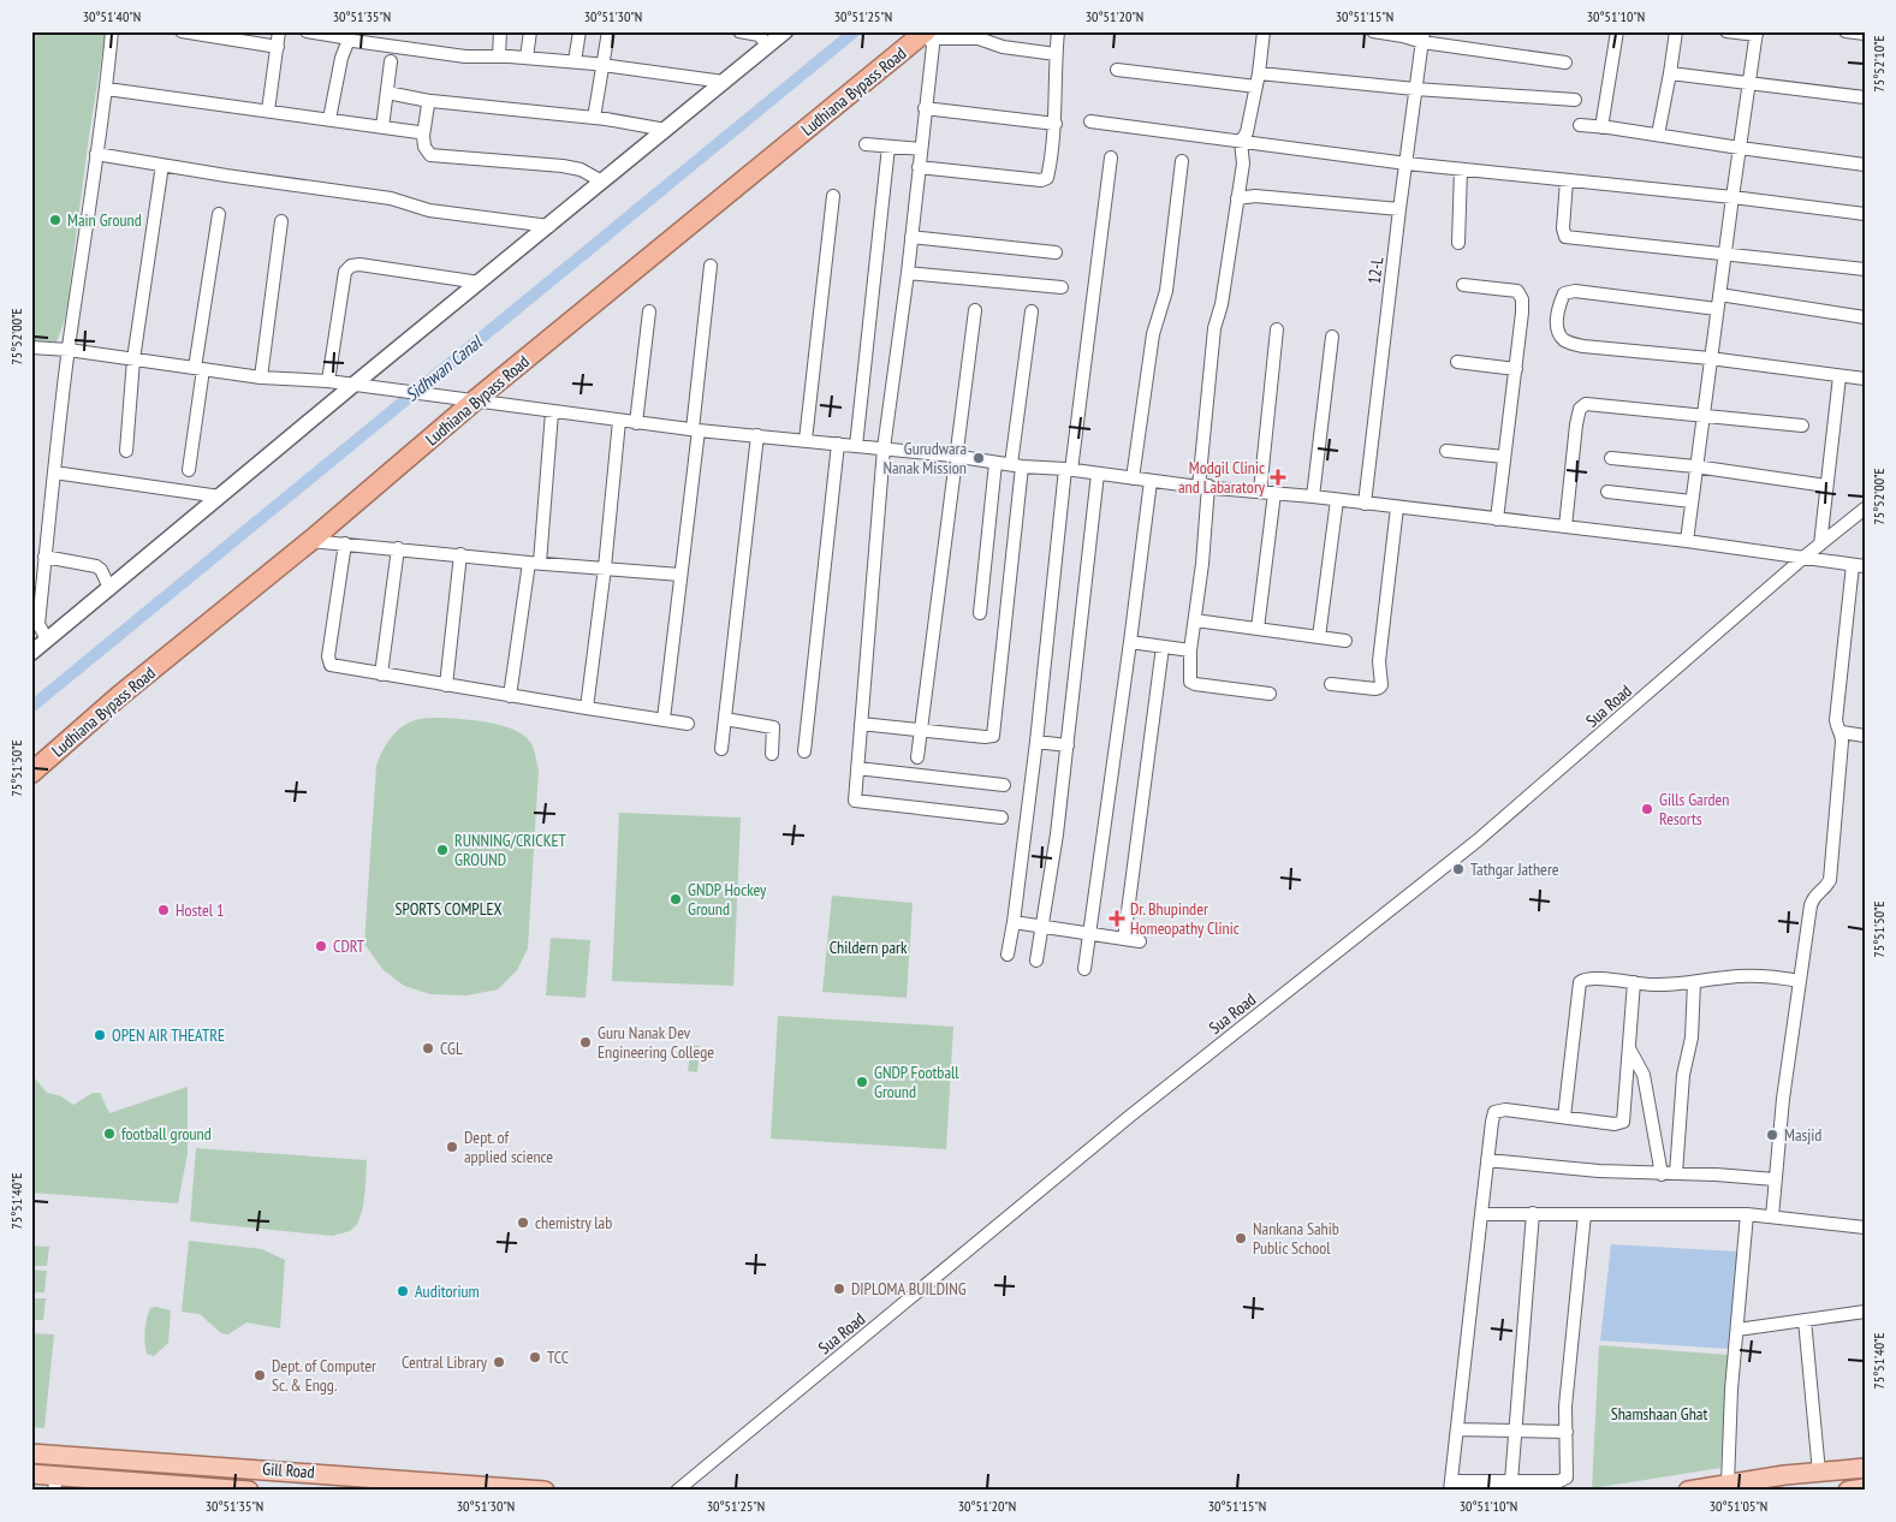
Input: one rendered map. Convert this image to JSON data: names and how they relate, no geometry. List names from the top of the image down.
{
  "streets": {
    "highway": ["Ludhiana Bypass Road"],
    "main road": ["Gill Road"],
    "street": ["12-L", "Sua Road"]
  },
  "water": ["Sidhwan Canal"],
  "parks": ["SPORTS COMPLEX", "Childern park", "Shamshaan Ghat"],
  "places": {
    "other": [
      "Main Ground",
      "Gurudwara Nanak Mission",
      "Gills Garden Resorts",
      "RUNNING/CRICKET GROUND",
      "Tathgar Jathere",
      "GNDP Hockey Ground",
      "Hostel 1",
      "CDRT",
      "OPEN AIR THEATRE",
      "Guru Nanak Dev Engineering College",
      "CGL",
      "GNDP Football Ground",
      "football ground",
      "Masjid",
      "Dept. of applied science",
      "chemistry lab",
      "Nankana Sahib Public School",
      "DIPLOMA BUILDING",
      "Auditorium",
      "TCC",
      "Central Library",
      "Dept. of Computer Sc. & Engg."
    ],
    "health": ["Modgil Clinic and Labaratory", "Dr. Bhupinder Homeopathy Clinic"]
  },
  "coordinates": [
    "30°51'40\"N",
    "30°51'35\"N",
    "30°51'30\"N",
    "30°51'25\"N",
    "30°51'20\"N",
    "30°51'15\"N",
    "30°51'10\"N",
    "75°52'10\"E",
    "75°52'00\"E",
    "75°51'50\"E",
    "75°51'40\"E",
    "30°51'05\"N"
  ]
}
